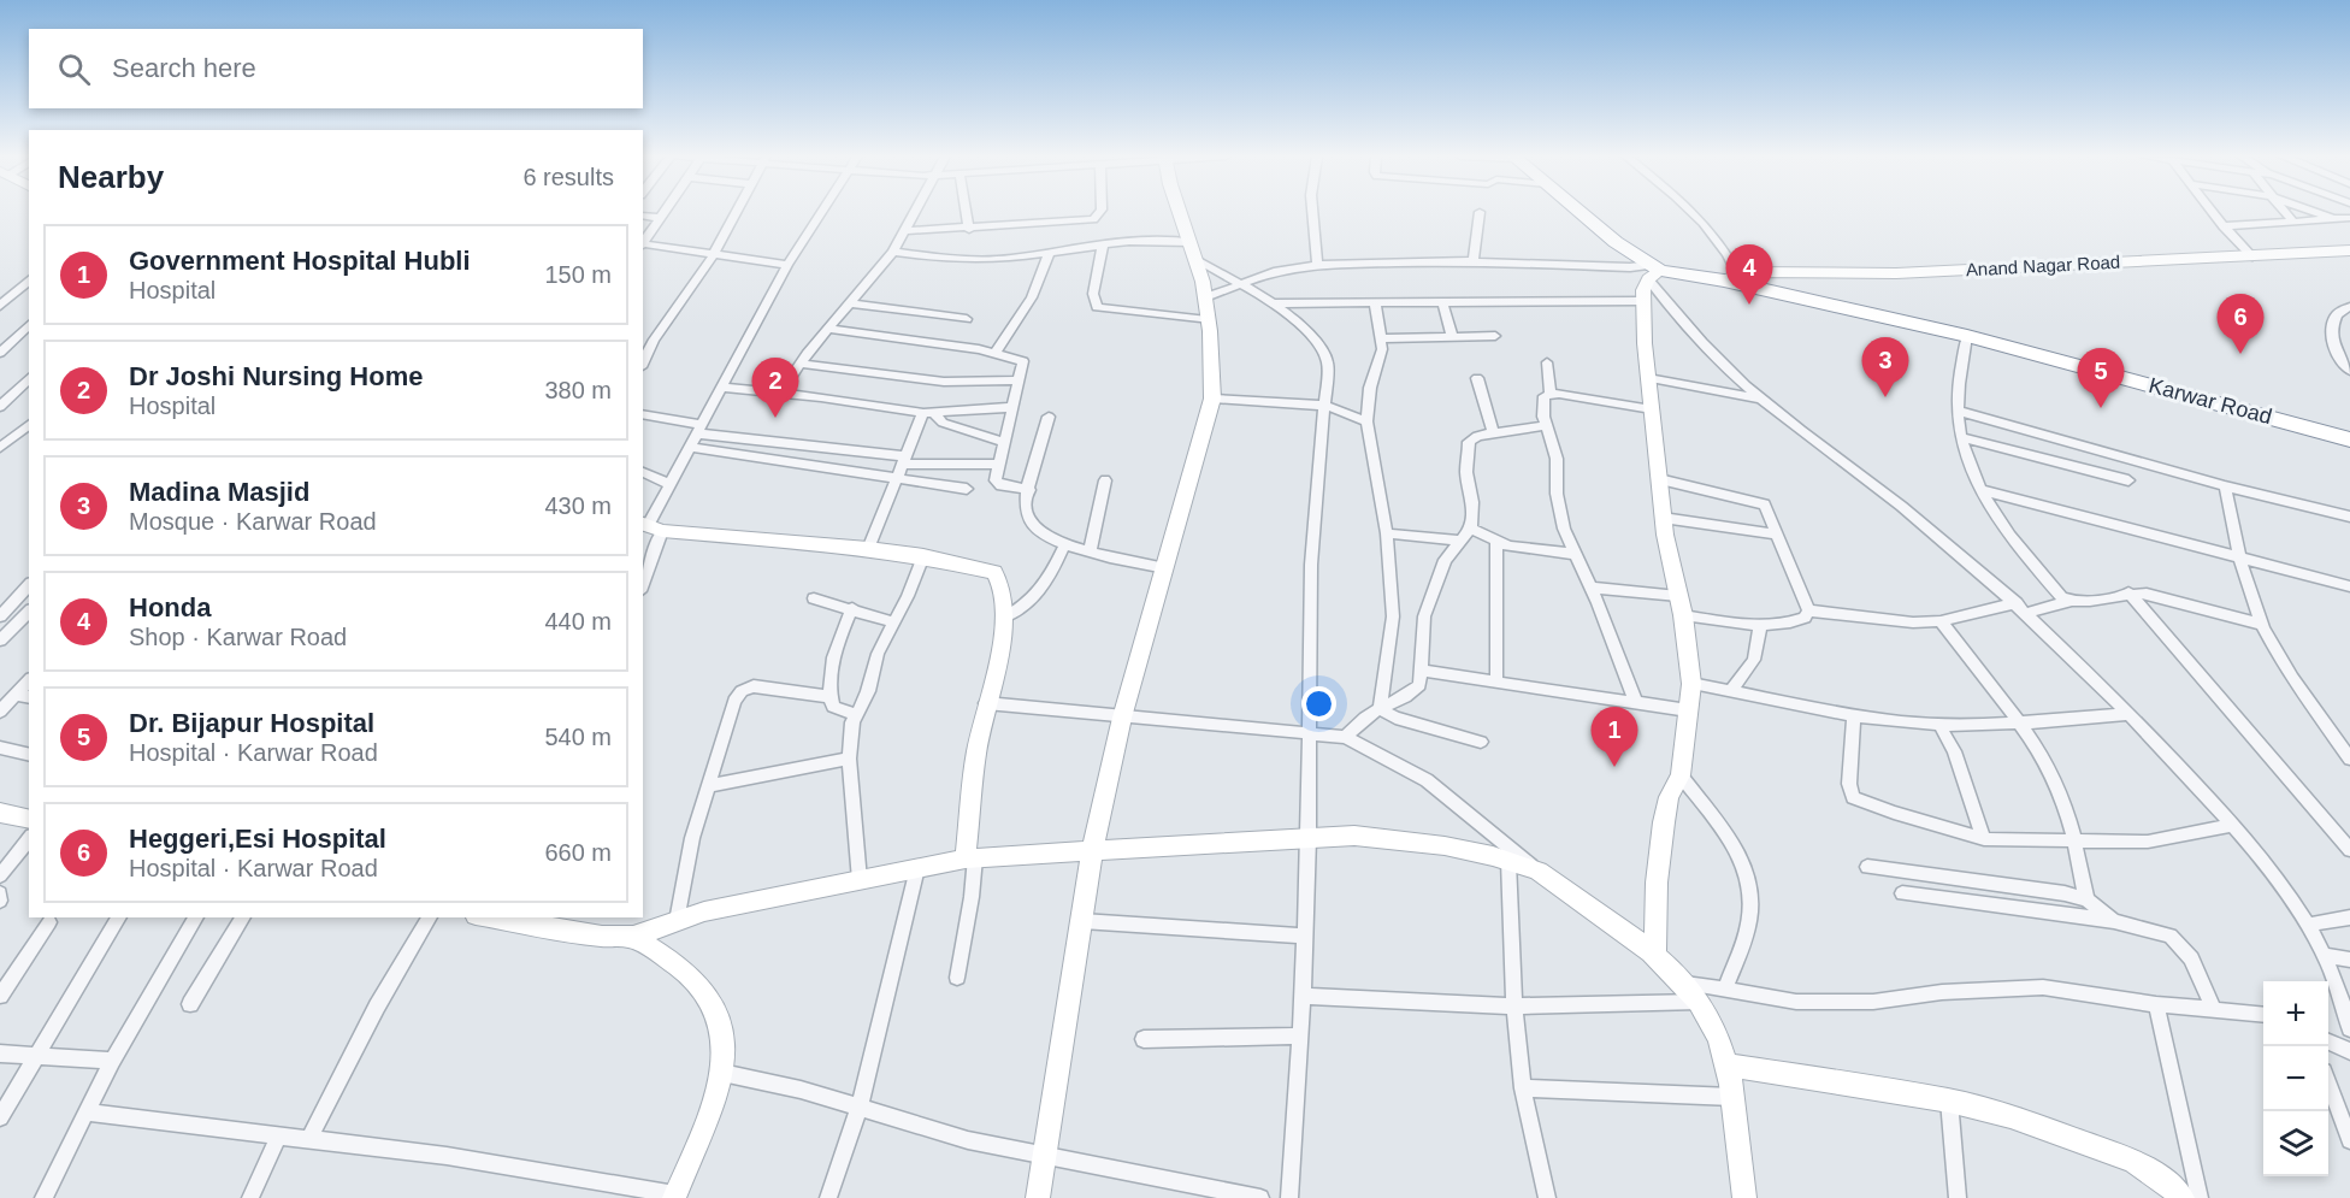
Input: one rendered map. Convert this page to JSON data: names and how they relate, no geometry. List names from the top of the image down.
{
  "streets": {
    "highway": ["Karwar Road"],
    "street": ["Anand Nagar Road"]
  },
  "crossings": [
    ["Anand Nagar Road", "Karwar Road"]
  ],
  "page": {
    "search": "Search here",
    "heading": ["Nearby", "6 results"],
    "list": [
      {
        "mark": "1",
        "name": "Government Hospital Hubli",
        "note": "Hospital",
        "value": "150 m"
      },
      {
        "mark": "2",
        "name": "Dr Joshi Nursing Home",
        "note": "Hospital",
        "value": "380 m"
      },
      {
        "mark": "3",
        "name": "Madina Masjid",
        "note": "Mosque · Karwar Road",
        "value": "430 m"
      },
      {
        "mark": "4",
        "name": "Honda",
        "note": "Shop · Karwar Road",
        "value": "440 m"
      },
      {
        "mark": "5",
        "name": "Dr. Bijapur Hospital",
        "note": "Hospital · Karwar Road",
        "value": "540 m"
      },
      {
        "mark": "6",
        "name": "Heggeri,Esi Hospital",
        "note": "Hospital · Karwar Road",
        "value": "660 m"
      }
    ],
    "pins": [
      "4",
      "6",
      "3",
      "5",
      "2",
      "1"
    ],
    "map_buttons": ["+", "−"]
  }
}
